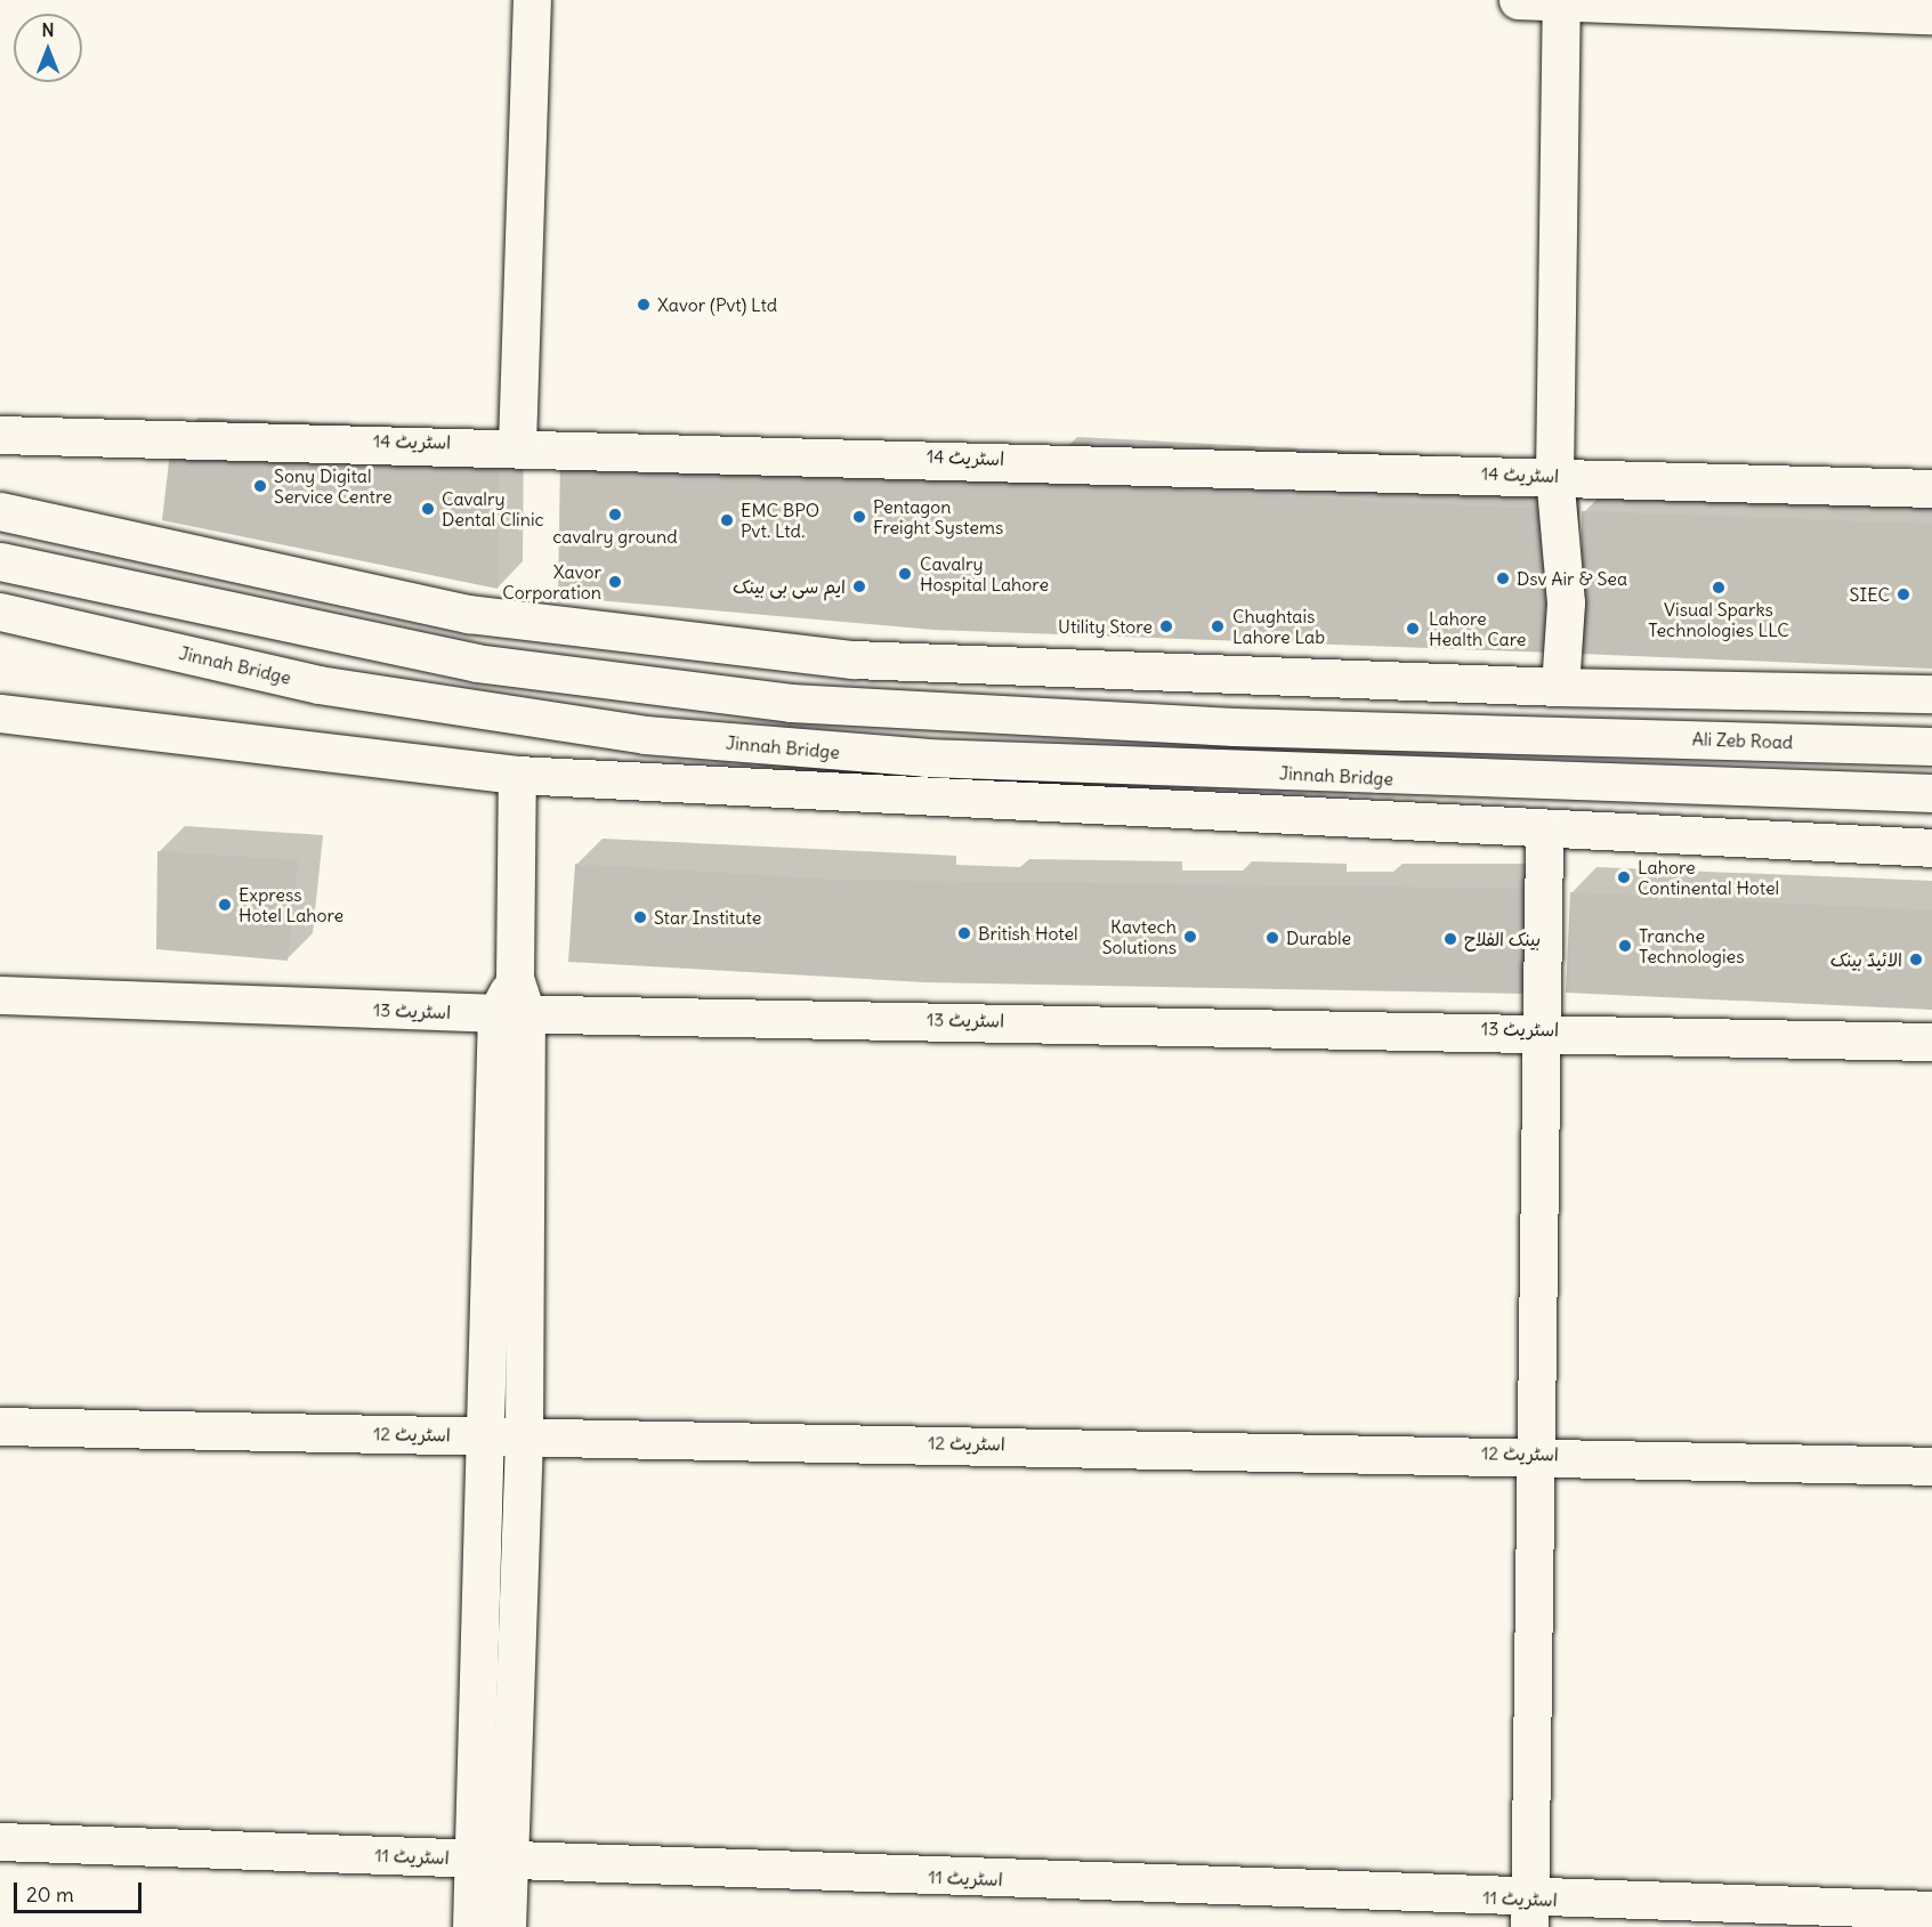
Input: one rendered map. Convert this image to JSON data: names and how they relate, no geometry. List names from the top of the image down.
{
  "streets": {
    "street": [
      "اسٹریٹ 14",
      "Jinnah Bridge",
      "Ali Zeb Road",
      "اسٹریٹ 13",
      "اسٹریٹ 12",
      "اسٹریٹ 11"
    ]
  },
  "places": [
    "Xavor (Pvt) Ltd",
    "Sony Digital Service Centre",
    "Cavalry Dental Clinic",
    "cavalry ground",
    "Pentagon Freight Systems",
    "EMC BPO Pvt. Ltd.",
    "Cavalry Hospital Lahore",
    "Dsv Air & Sea",
    "Xavor Corporation",
    "ایم سی بی بینک",
    "Visual Sparks Technologies LLC",
    "SIEC",
    "Utility Store",
    "Chughtais Lahore Lab",
    "Lahore Health Care",
    "Lahore Continental Hotel",
    "Express Hotel Lahore",
    "Star Institute",
    "British Hotel",
    "Kavtech Solutions",
    "Durable",
    "بینک الفلاح",
    "Tranche Technologies",
    "الائیڈ بینک"
  ],
  "scale_bar": "20 m",
  "north": "top"
}
